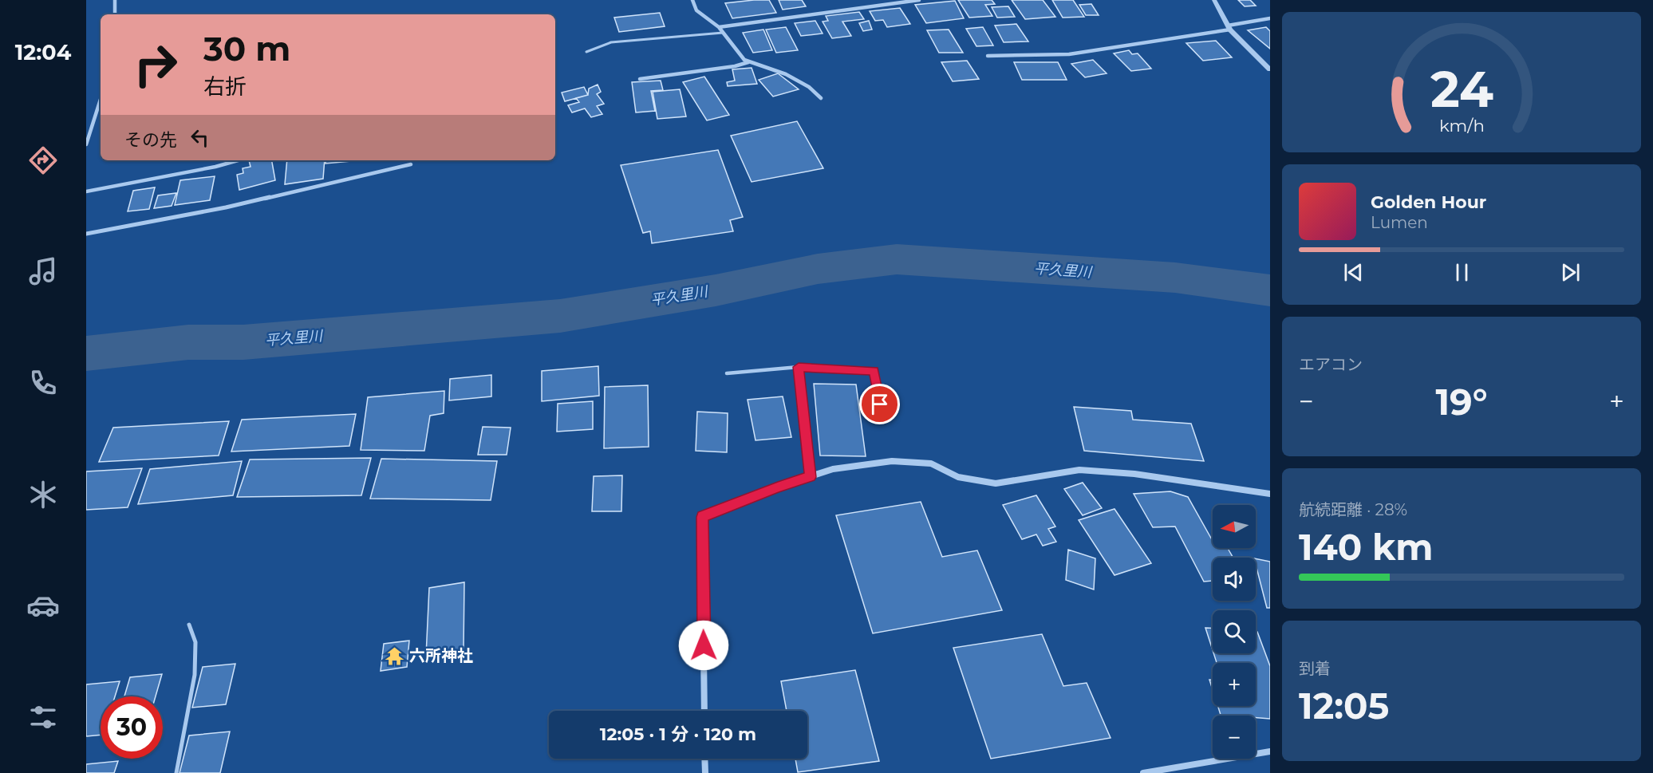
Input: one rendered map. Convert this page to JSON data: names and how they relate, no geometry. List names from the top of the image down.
{
  "water": ["平久里川"],
  "places": {
    "temple": ["六所神社"]
  },
  "north": "left",
  "page": {
    "tabs": "12:04",
    "turn": ["30 m", "右折"],
    "then": "その先",
    "song": ["Golden Hour", "Lumen"],
    "tile": [
      "エアコン",
      ["航続距離 · 28%", "140 km"],
      ["到着", "12:05"]
    ],
    "heat": ["−", "19°", "+"],
    "map_buttons": ["+", "−"],
    "limit": "30",
    "trip": "12:05 · 1 分 · 120 m",
    "gauge": ["24", "km/h"]
  }
}
